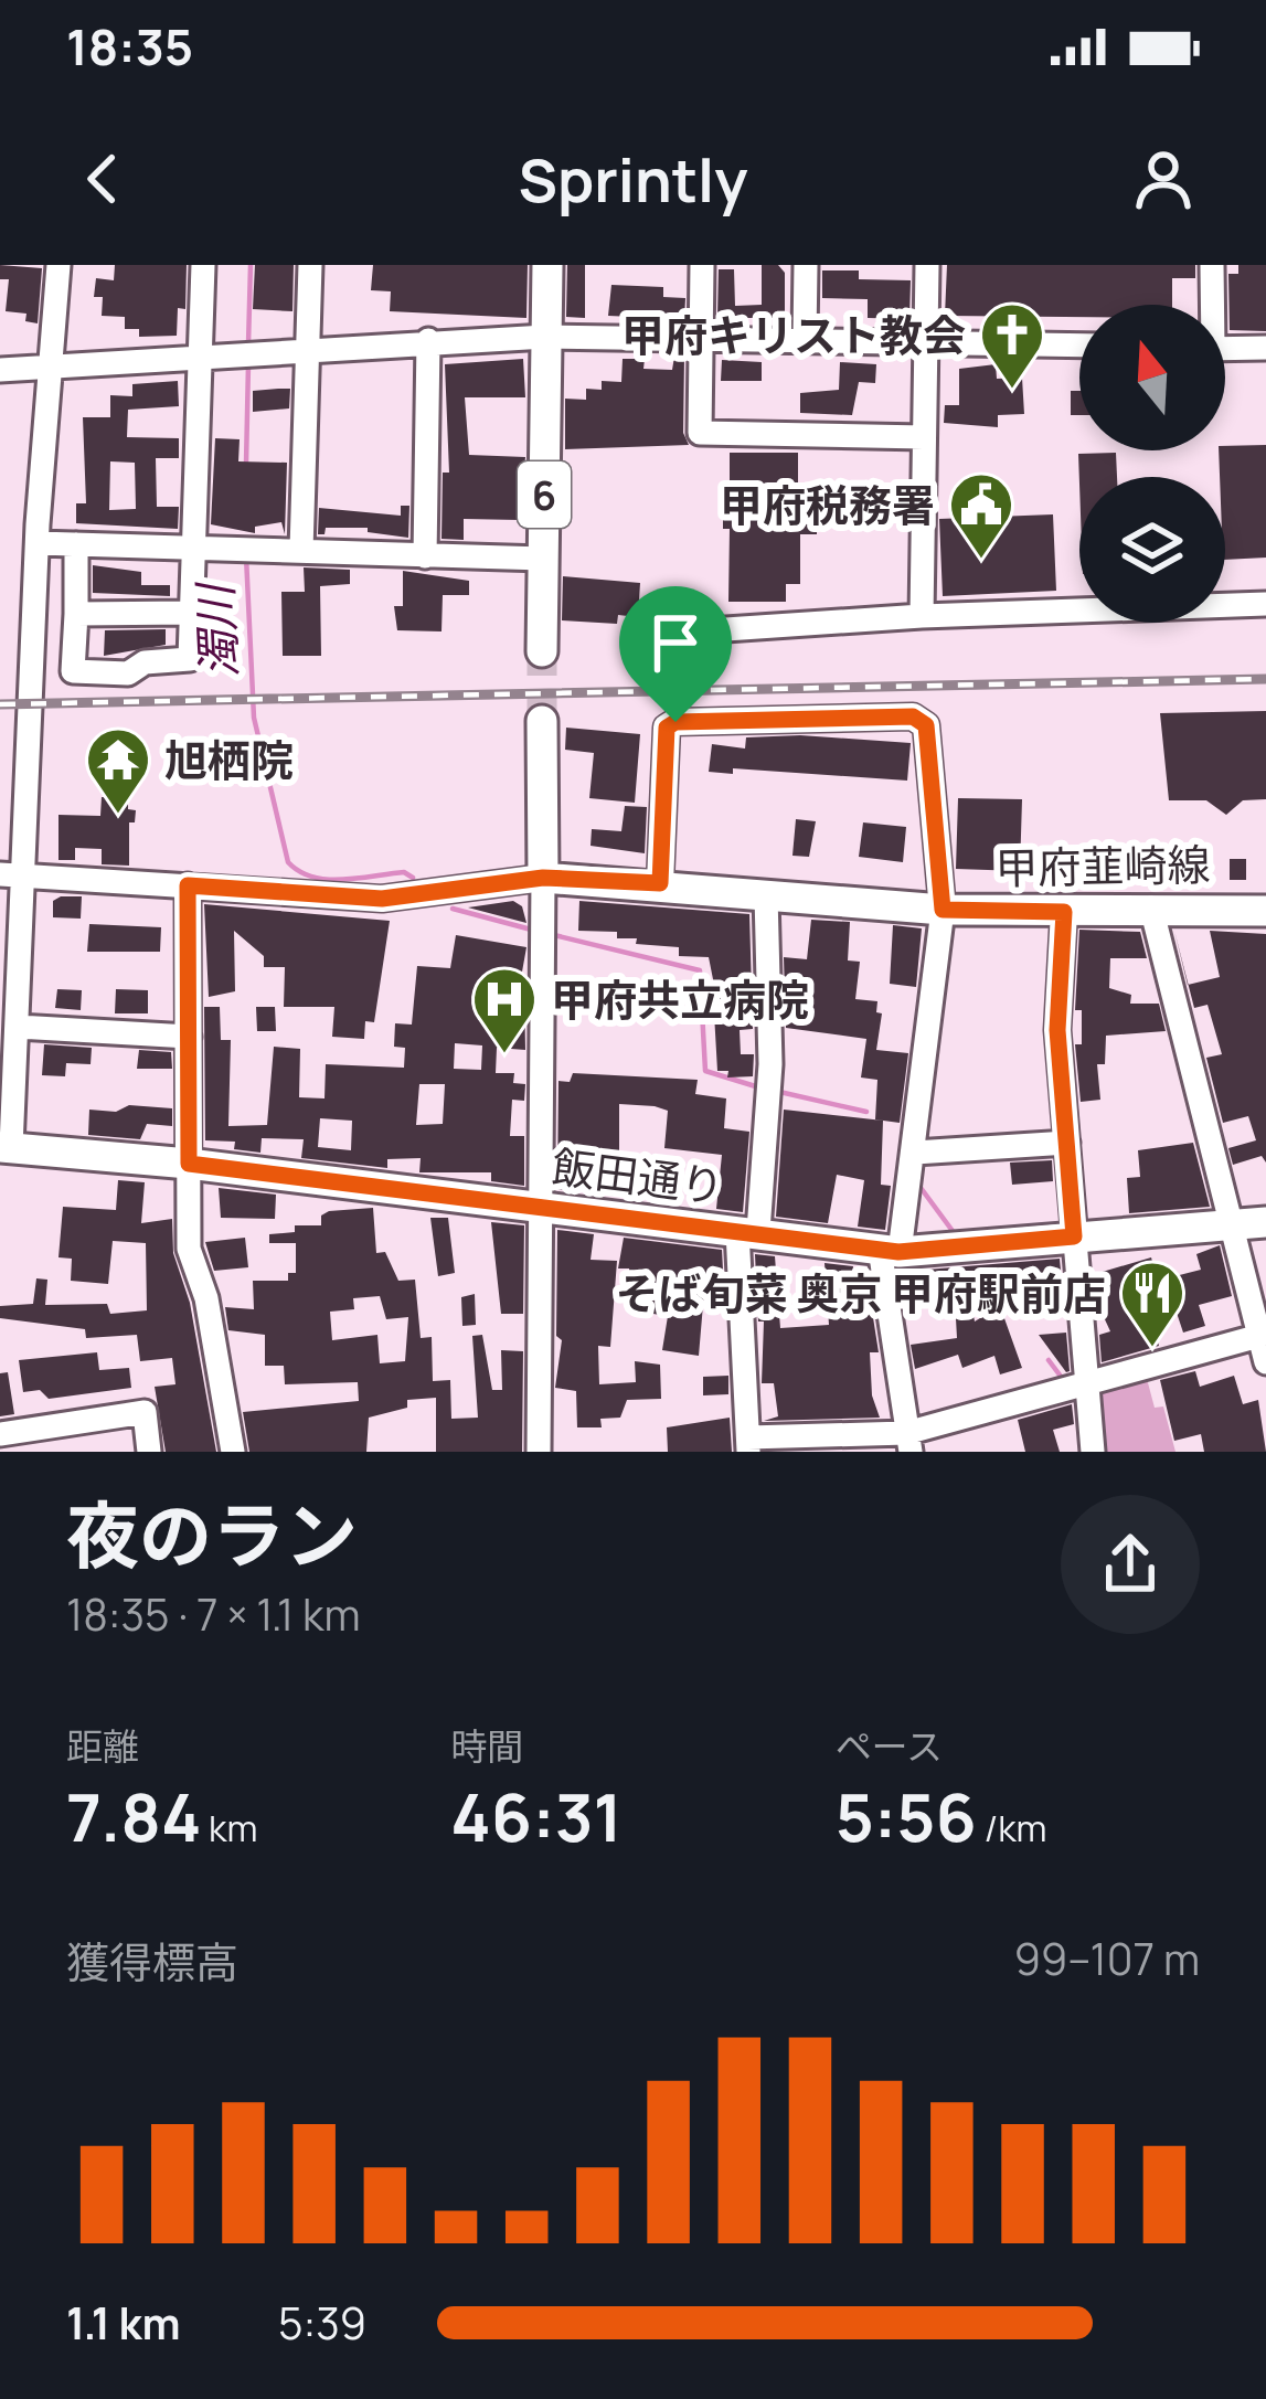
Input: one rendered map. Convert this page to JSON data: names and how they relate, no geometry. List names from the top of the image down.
{
  "streets": {
    "main road": ["6", "甲府韮崎線", "飯田通り"]
  },
  "water": ["濁川"],
  "places": {
    "church": ["甲府キリスト教会"],
    "public building": ["甲府税務署"],
    "temple": ["旭栖院"],
    "hospital": ["甲府共立病院"],
    "restaurant": ["そば旬菜 奥京 甲府駅前店"]
  },
  "north": "top",
  "page": {
    "status": "18:35",
    "header": "Sprintly",
    "heading": ["夜のラン", "18:35 · 7 × 1.1 km"],
    "stats": [
      ["距離", "7.84 km"],
      ["時間", "46:31"],
      ["ペース", "5:56 /km"]
    ],
    "chart": ["獲得標高", "99–107 m"],
    "list": [
      {
        "name": "1.1 km",
        "note": "5:39"
      }
    ]
  }
}
